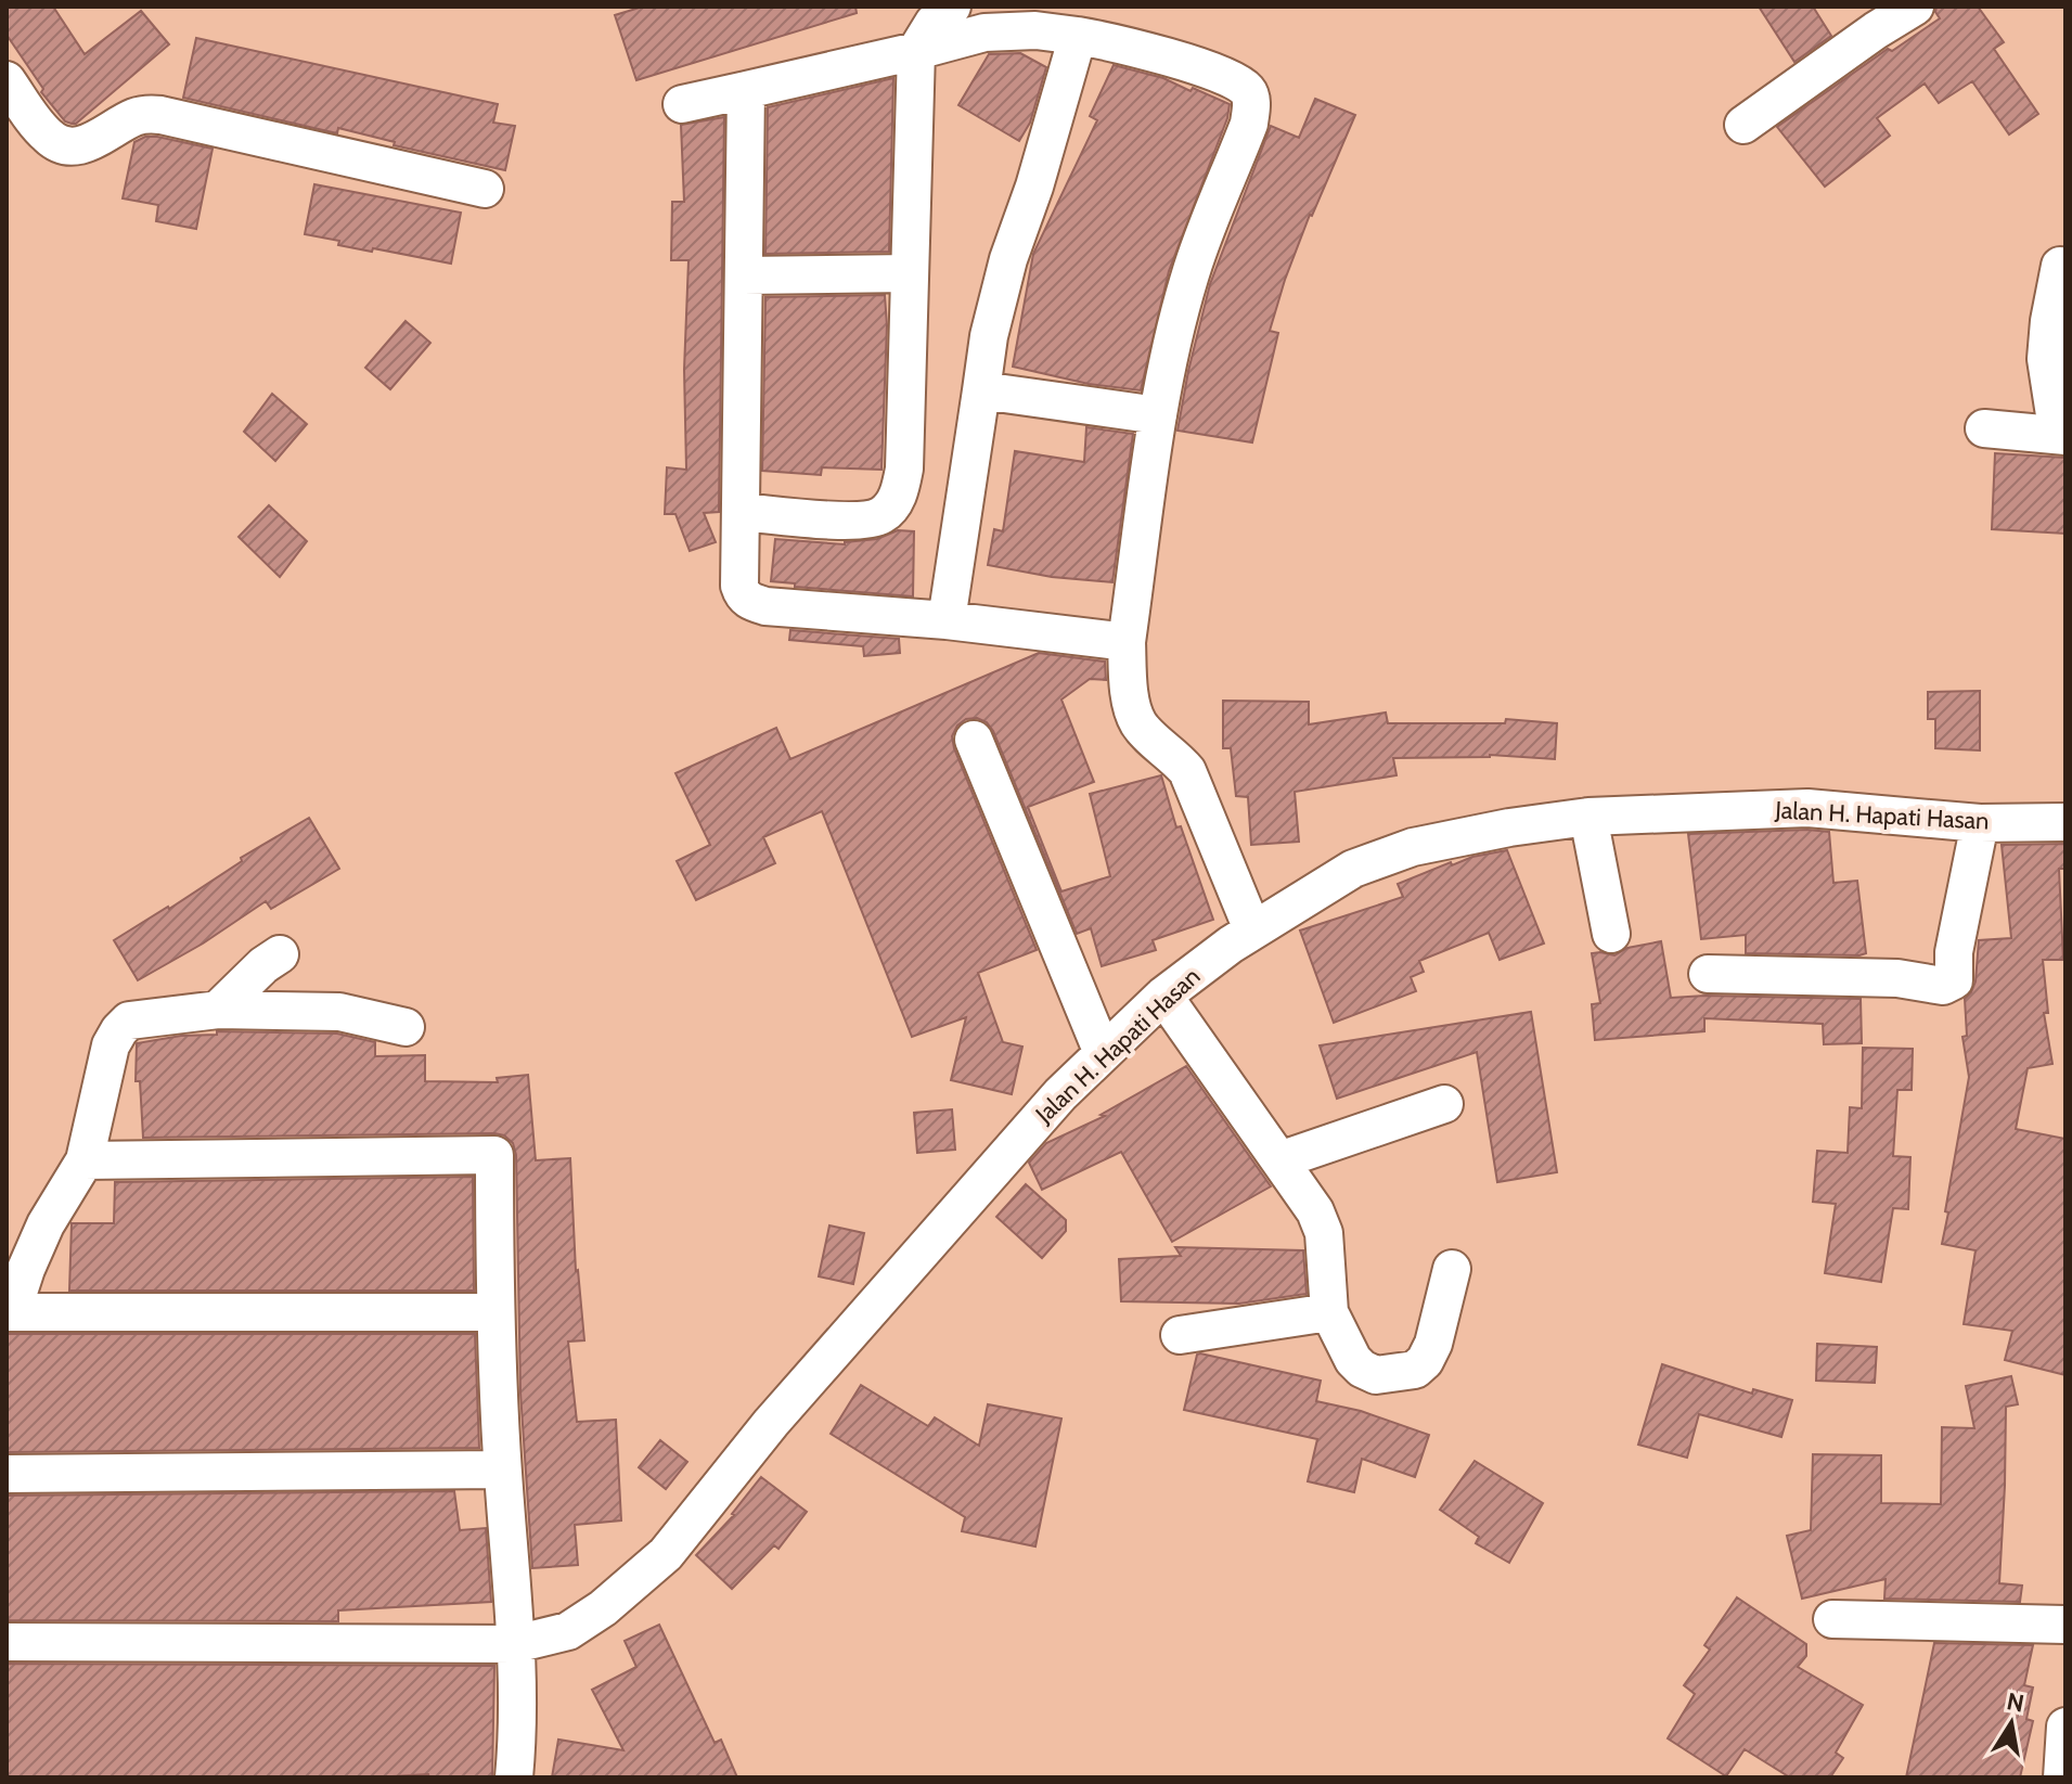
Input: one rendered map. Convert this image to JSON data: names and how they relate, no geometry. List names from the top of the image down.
{
  "streets": {
    "street": ["Jalan H. Hapati Hasan"]
  },
  "north": "top"
}
